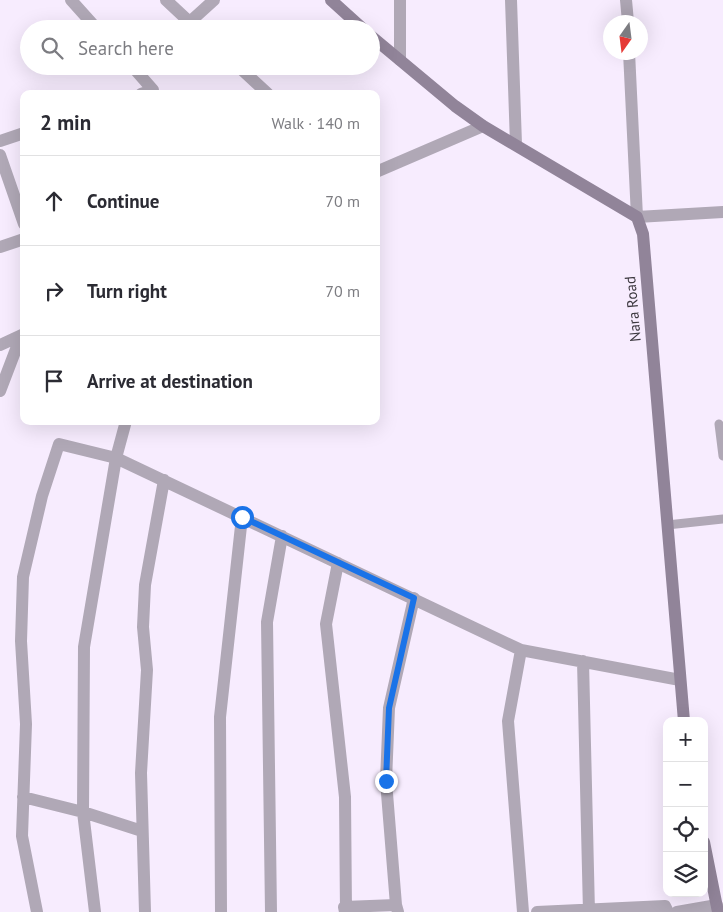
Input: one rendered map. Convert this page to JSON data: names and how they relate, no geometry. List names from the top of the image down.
{
  "streets": {
    "main road": ["Nara Road"]
  },
  "north": "bottom",
  "page": {
    "search": "Search here",
    "heading": ["2 min", "Walk · 140 m"],
    "list": [
      ["Continue", "70 m"],
      ["Turn right", "70 m"],
      "Arrive at destination"
    ],
    "map_buttons": ["+", "−"]
  }
}
